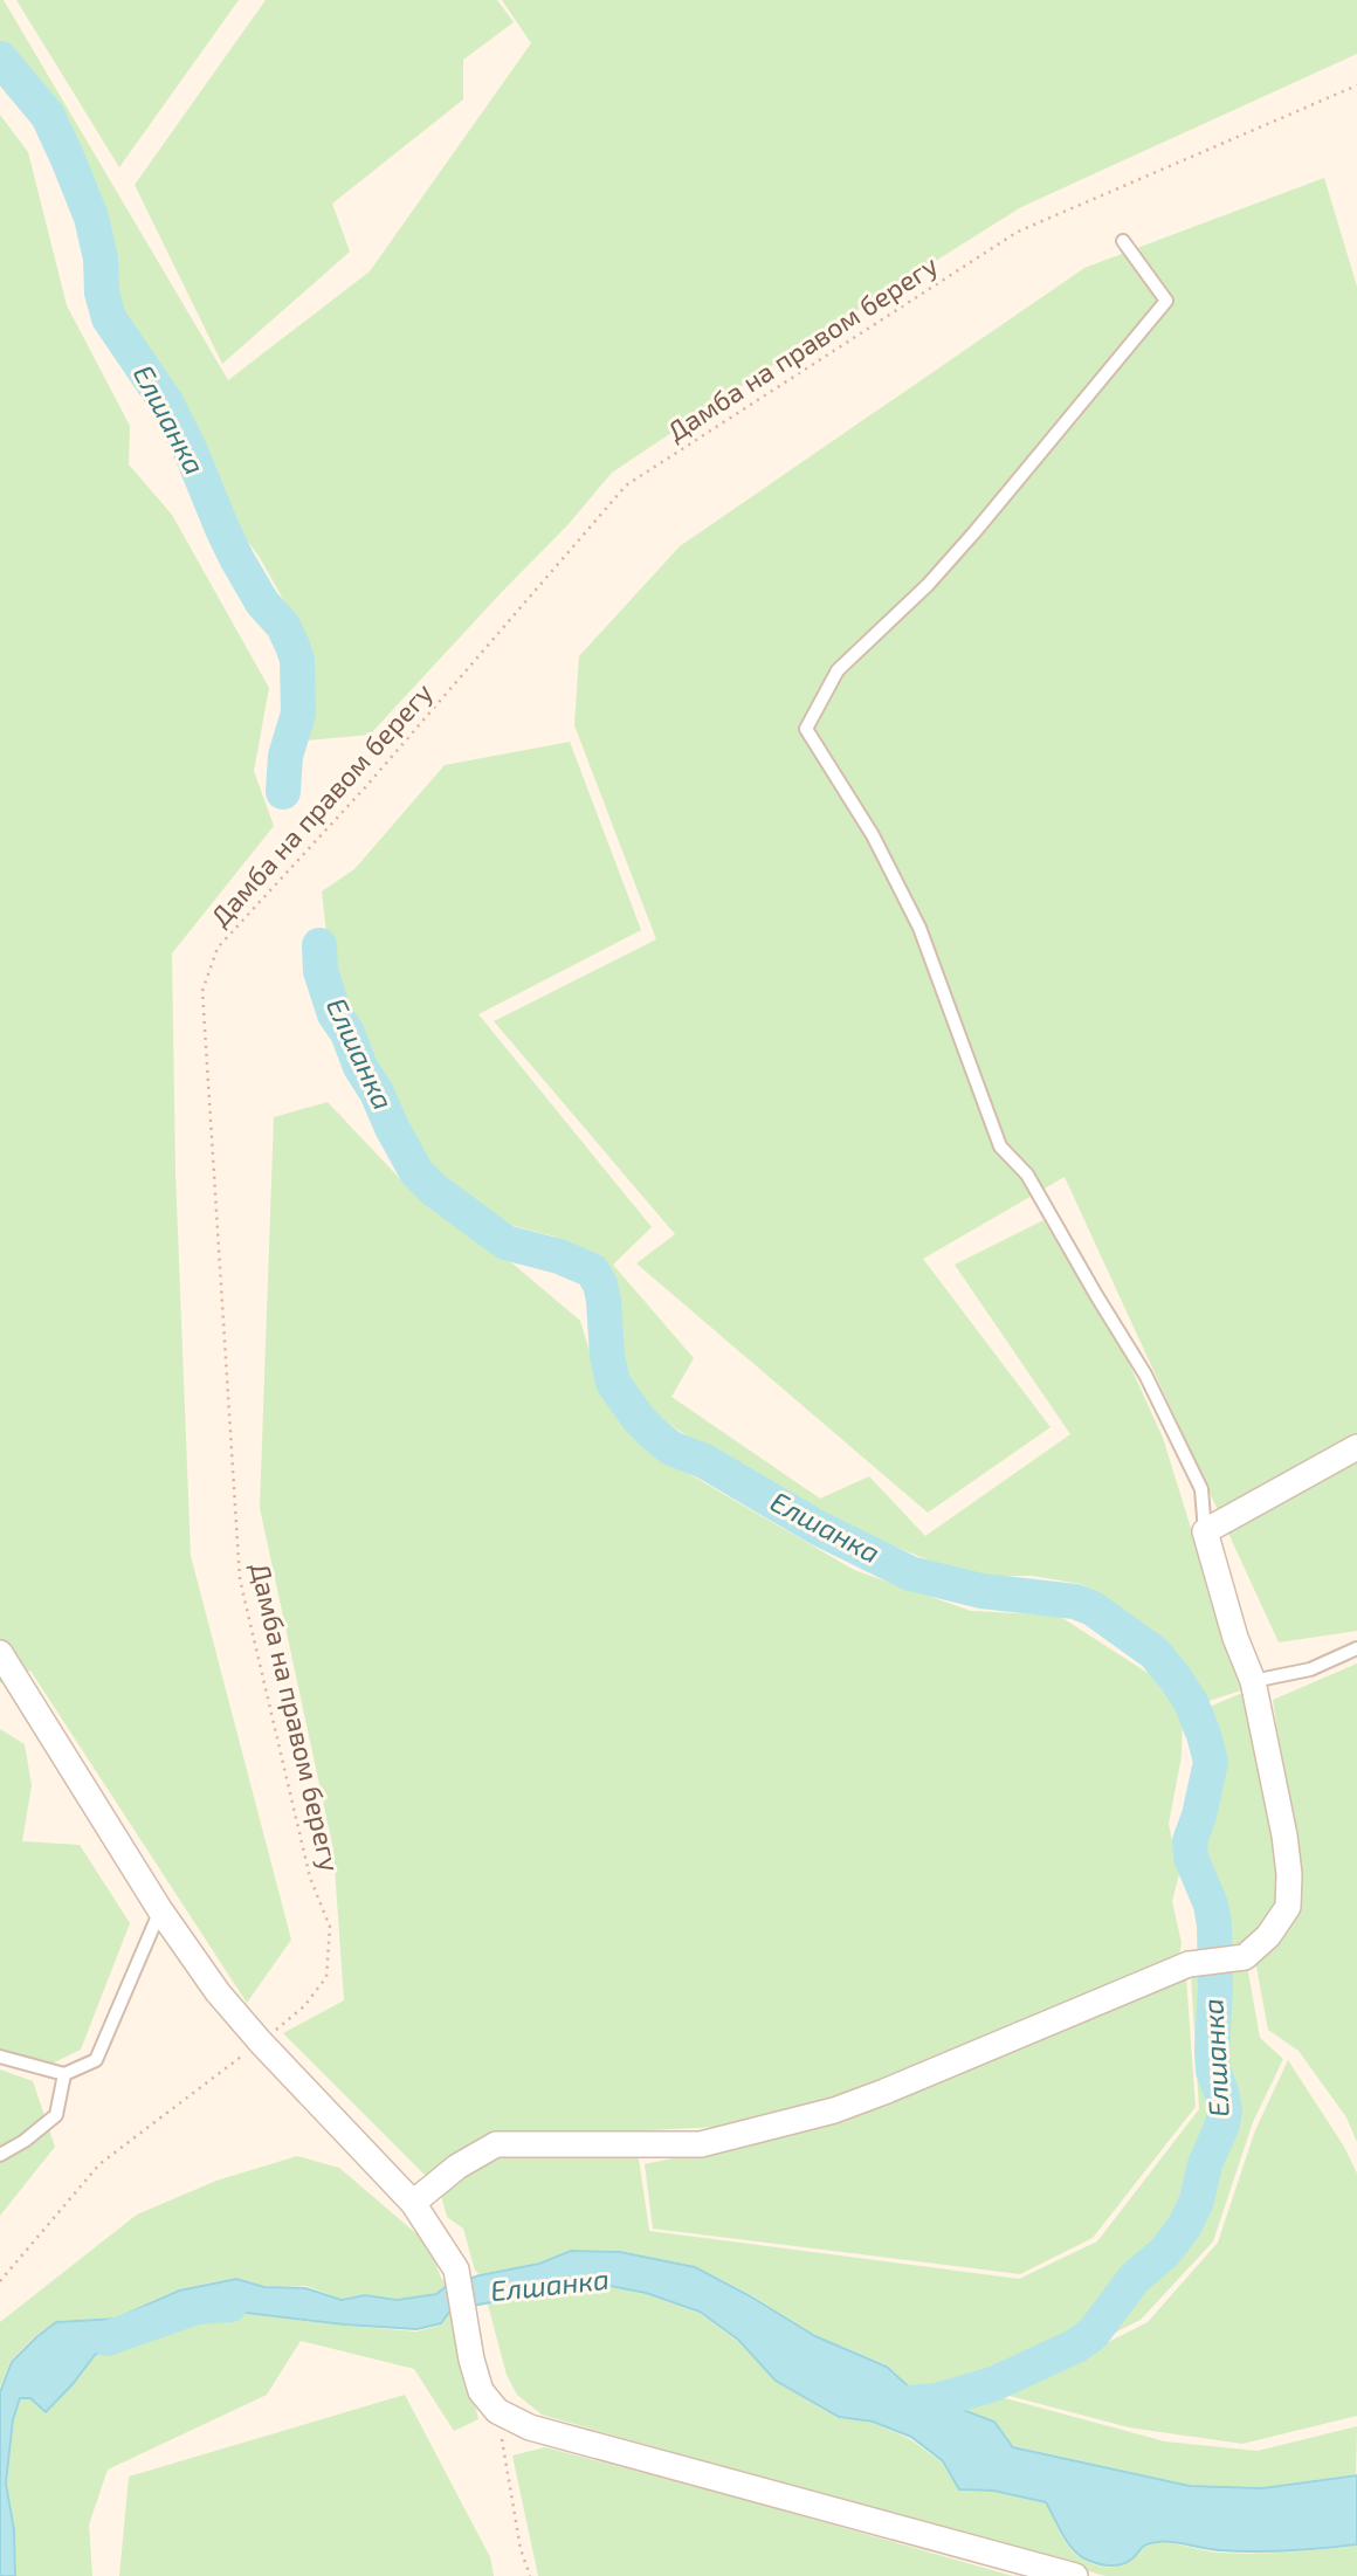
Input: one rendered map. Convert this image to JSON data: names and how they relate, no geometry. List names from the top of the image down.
{
  "streets": {
    "path": ["Дамба на правом берегу"]
  },
  "water": ["Елшанка"]
}
